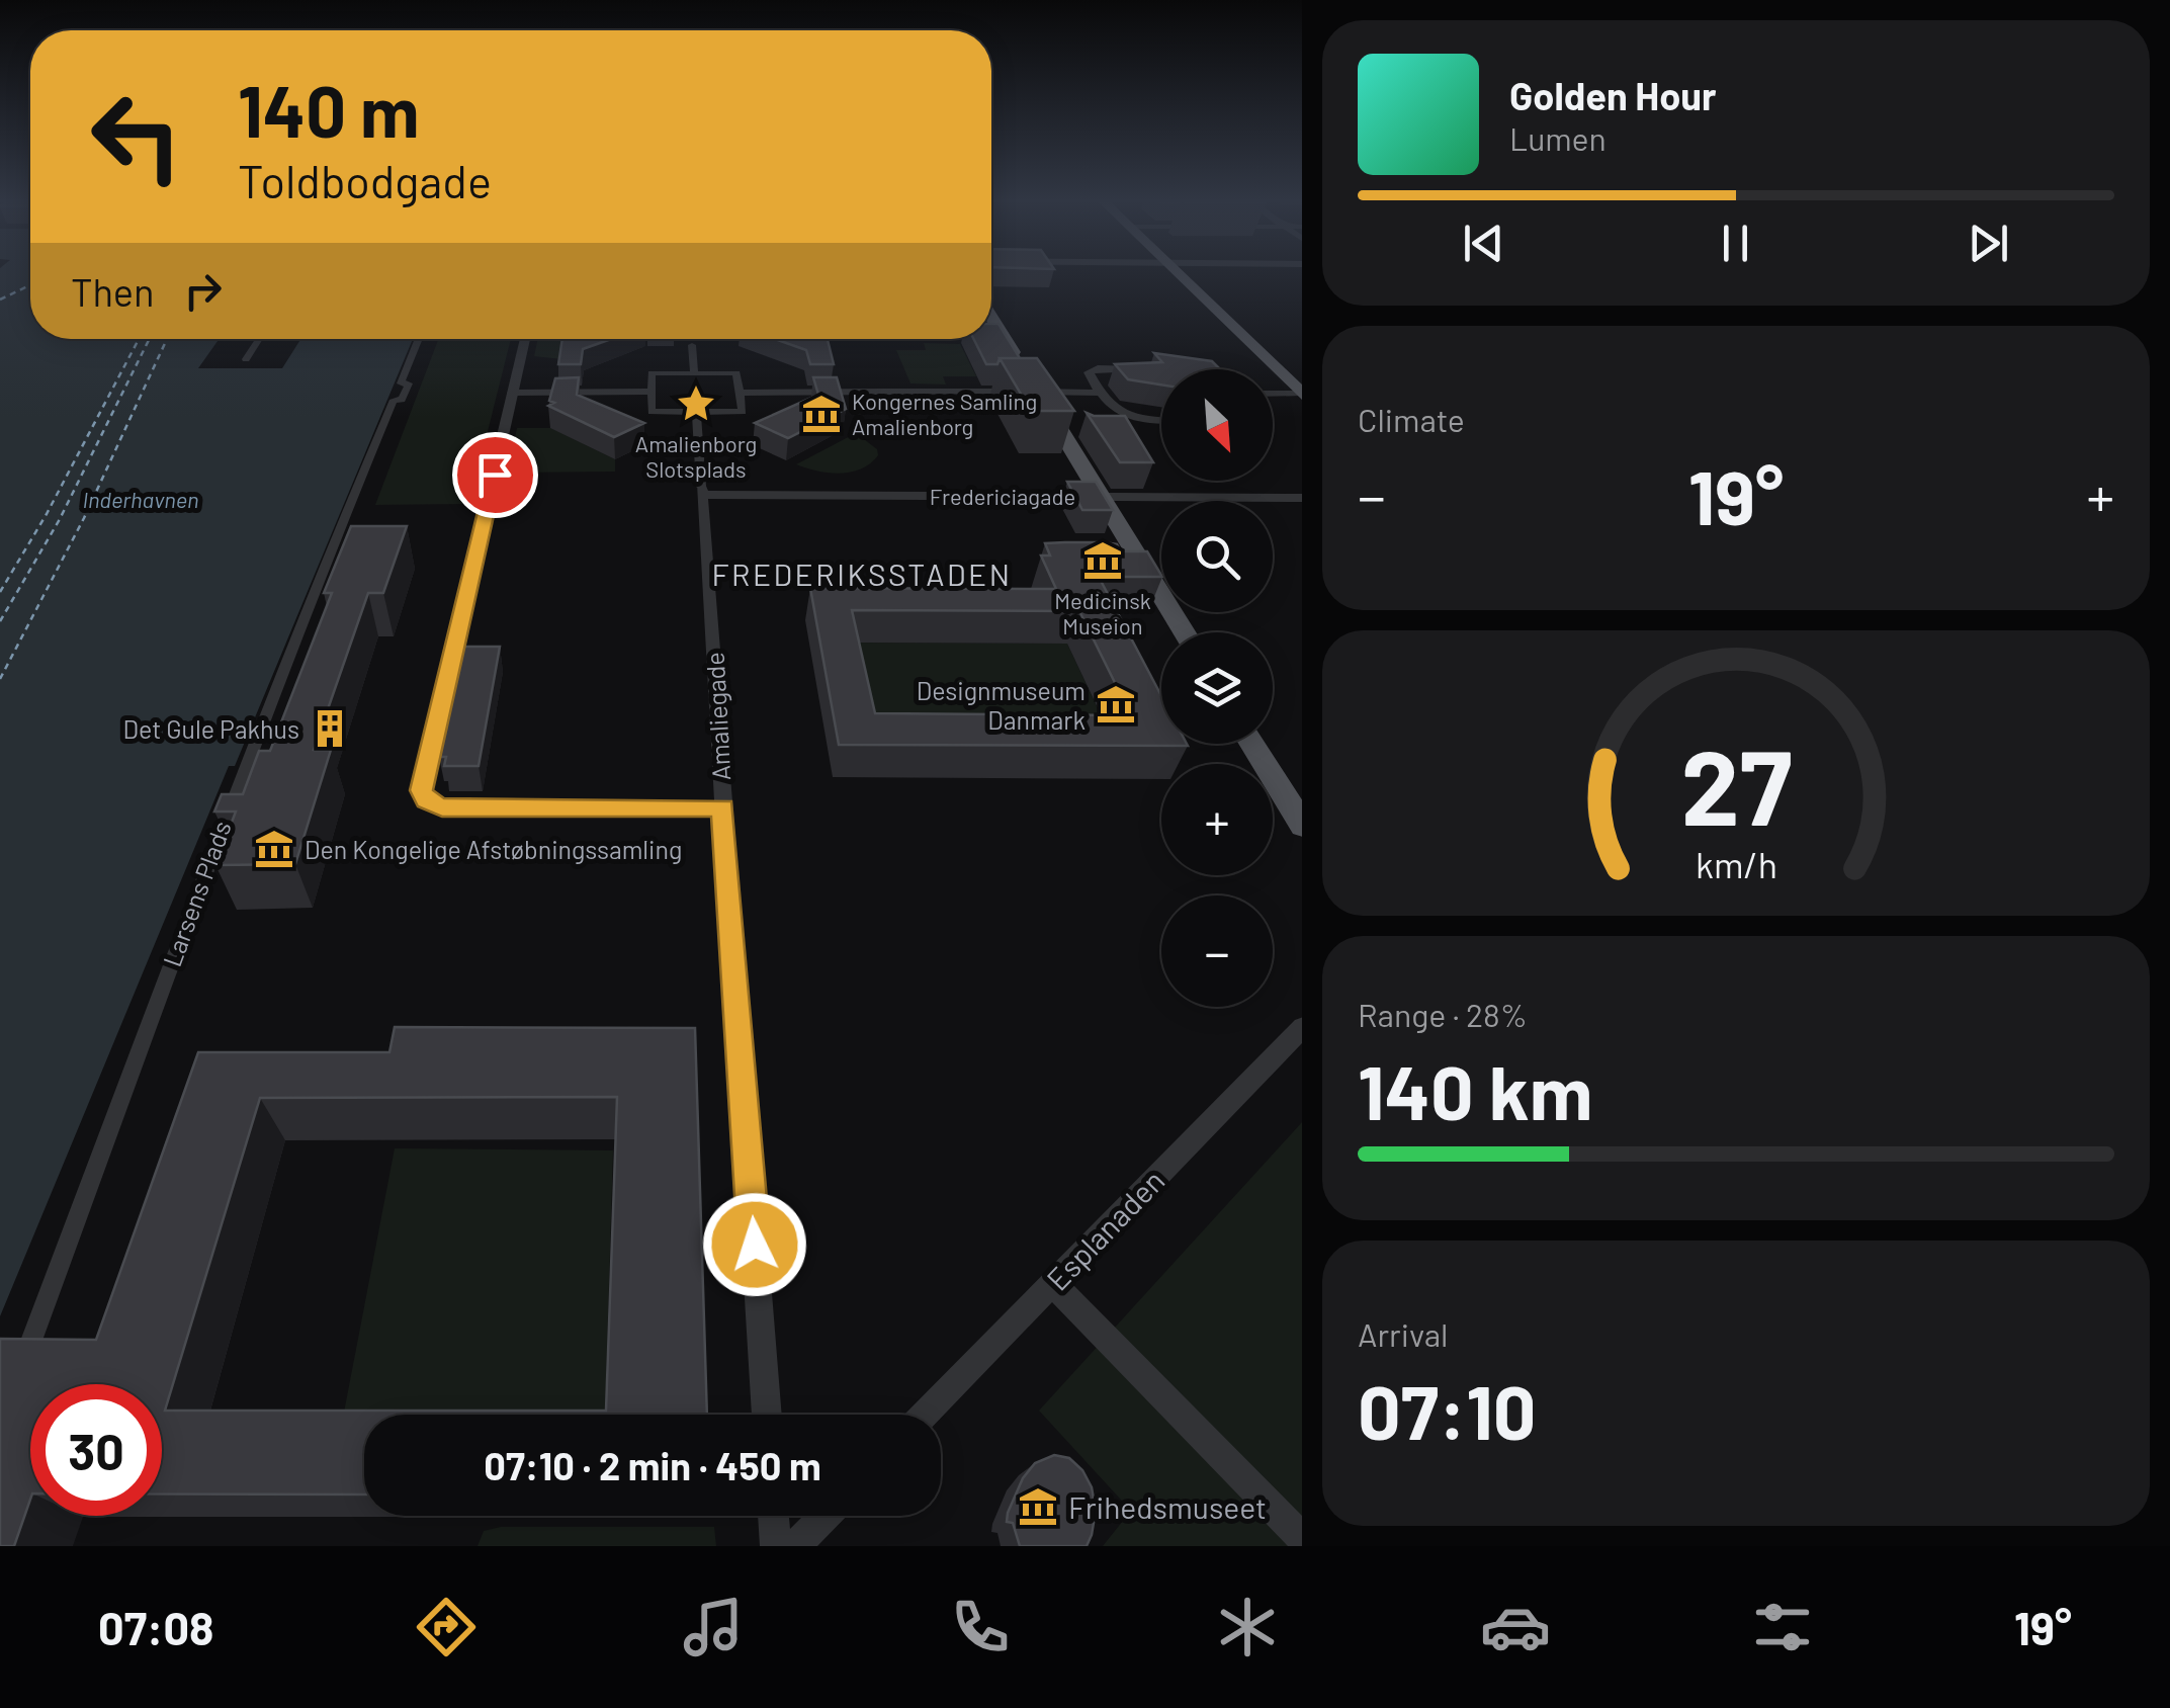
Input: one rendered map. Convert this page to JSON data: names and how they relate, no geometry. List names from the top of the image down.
{
  "streets": {
    "street": [
      "Fredericiagade",
      "Amaliegade",
      "Larsens Plads",
      "Esplanaden"
    ]
  },
  "crossings": [
    ["Fredericiagade", "Amaliegade"]
  ],
  "districts": ["FREDERIKSSTADEN"],
  "water": ["Inderhavnen"],
  "places": {
    "place": ["Amalienborg Slotsplads"],
    "museum": [
      "Kongernes Samling Amalienborg",
      "Medicinsk Museion",
      "Designmuseum Danmark",
      "Den Kongelige Afstøbningssamling",
      "Frihedsmuseet"
    ],
    "building": ["Det Gule Pakhus"]
  },
  "north": "bottom right",
  "page": {
    "turn": ["140 m", "Toldbodgade"],
    "song": ["Golden Hour", "Lumen"],
    "then": "Then",
    "tile": [
      "Climate",
      ["Range · 28%", "140 km"],
      ["Arrival", "07:10"]
    ],
    "map_buttons": ["+", "−"],
    "heat": ["−", "19°", "+"],
    "limit": "30",
    "trip": "07:10 · 2 min · 450 m",
    "tabs": ["07:08", "19°"],
    "gauge": ["27", "km/h"]
  }
}
